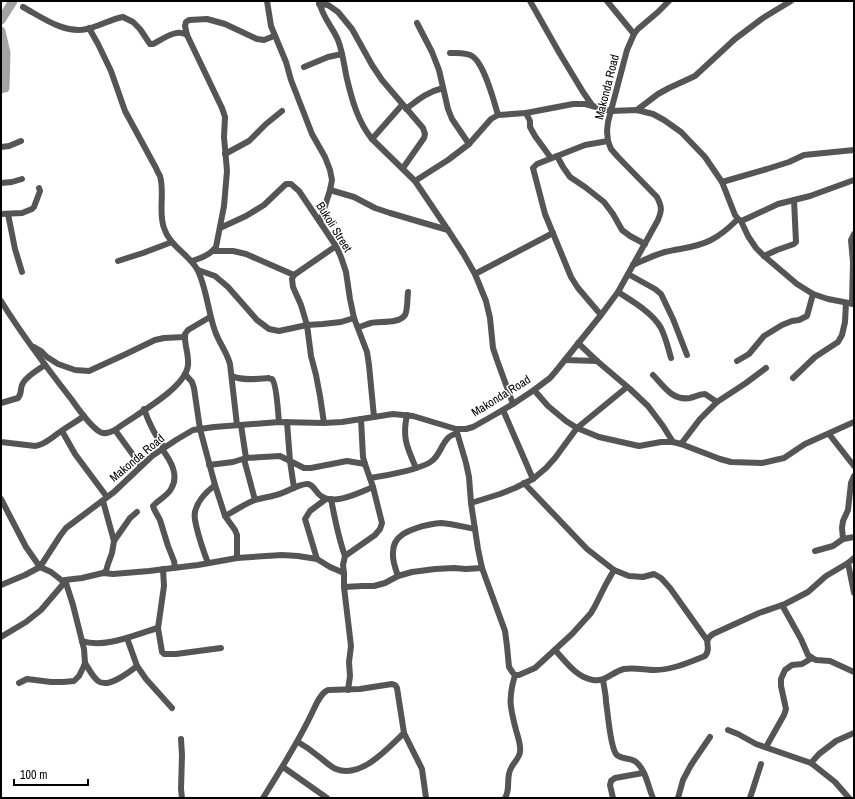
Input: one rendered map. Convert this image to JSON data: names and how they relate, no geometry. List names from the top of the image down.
{
  "streets": {
    "street": ["Makonda Road", "Bukoli Street"]
  },
  "crossings": [
    ["Makonda Road", "Bukoli Street"]
  ],
  "scale_bar": "100 m"
}
